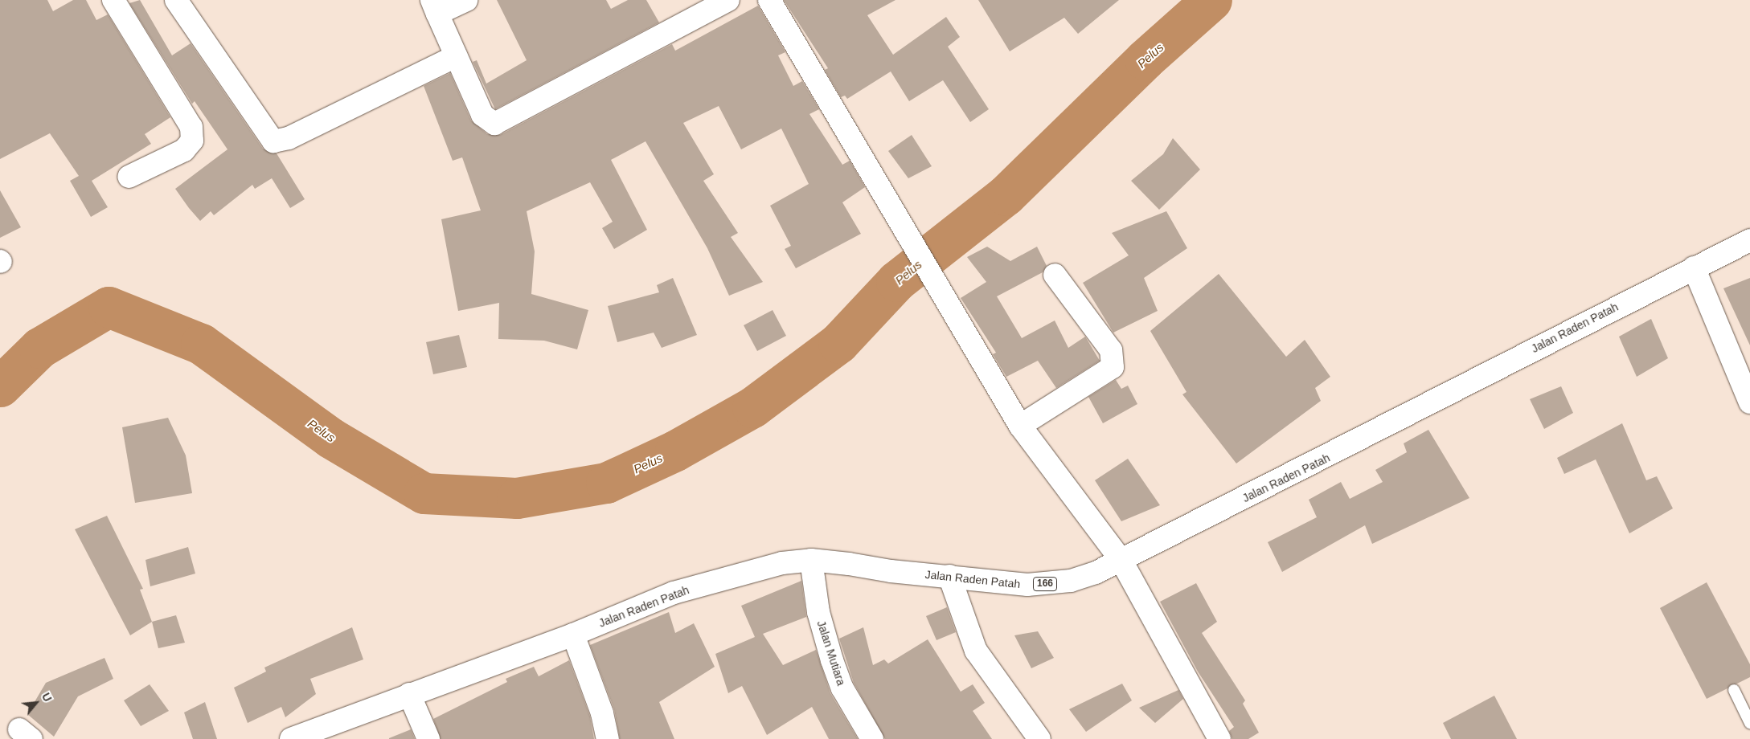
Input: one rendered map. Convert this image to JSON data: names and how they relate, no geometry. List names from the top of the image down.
{
  "streets": {
    "street": ["Jalan Raden Patah", "166", "Jalan Mutiara"]
  },
  "crossings": [
    ["Jalan Raden Patah", "Jalan Mutiara"]
  ],
  "water": ["Pelus"],
  "north": "top right"
}
